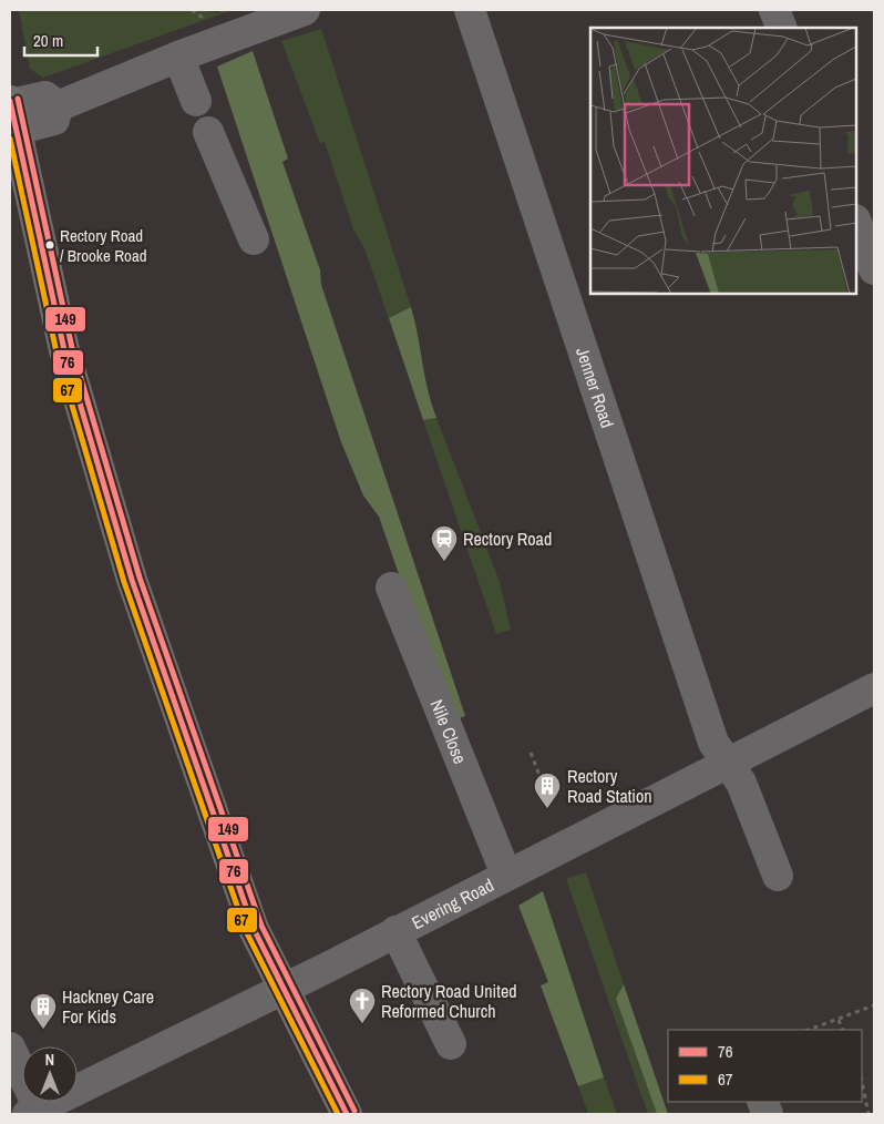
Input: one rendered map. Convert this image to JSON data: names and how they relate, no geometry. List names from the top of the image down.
{
  "streets": {
    "street": ["Jenner Road", "Nile Close", "Evering Road"]
  },
  "crossings": [
    ["Jenner Road", "Evering Road"],
    ["Nile Close", "Evering Road"]
  ],
  "places": {
    "other": ["Rectory Road / Brooke Road"],
    "station": ["Rectory Road"],
    "building": ["Rectory Road Station", "Hackney Care For Kids"],
    "church": ["Rectory Road United Reformed Church"]
  },
  "lines": ["transit line 149", "transit line 76", "transit line 67"],
  "legend": ["76", "67"],
  "scale_bar": "20 m",
  "north": "top"
}
